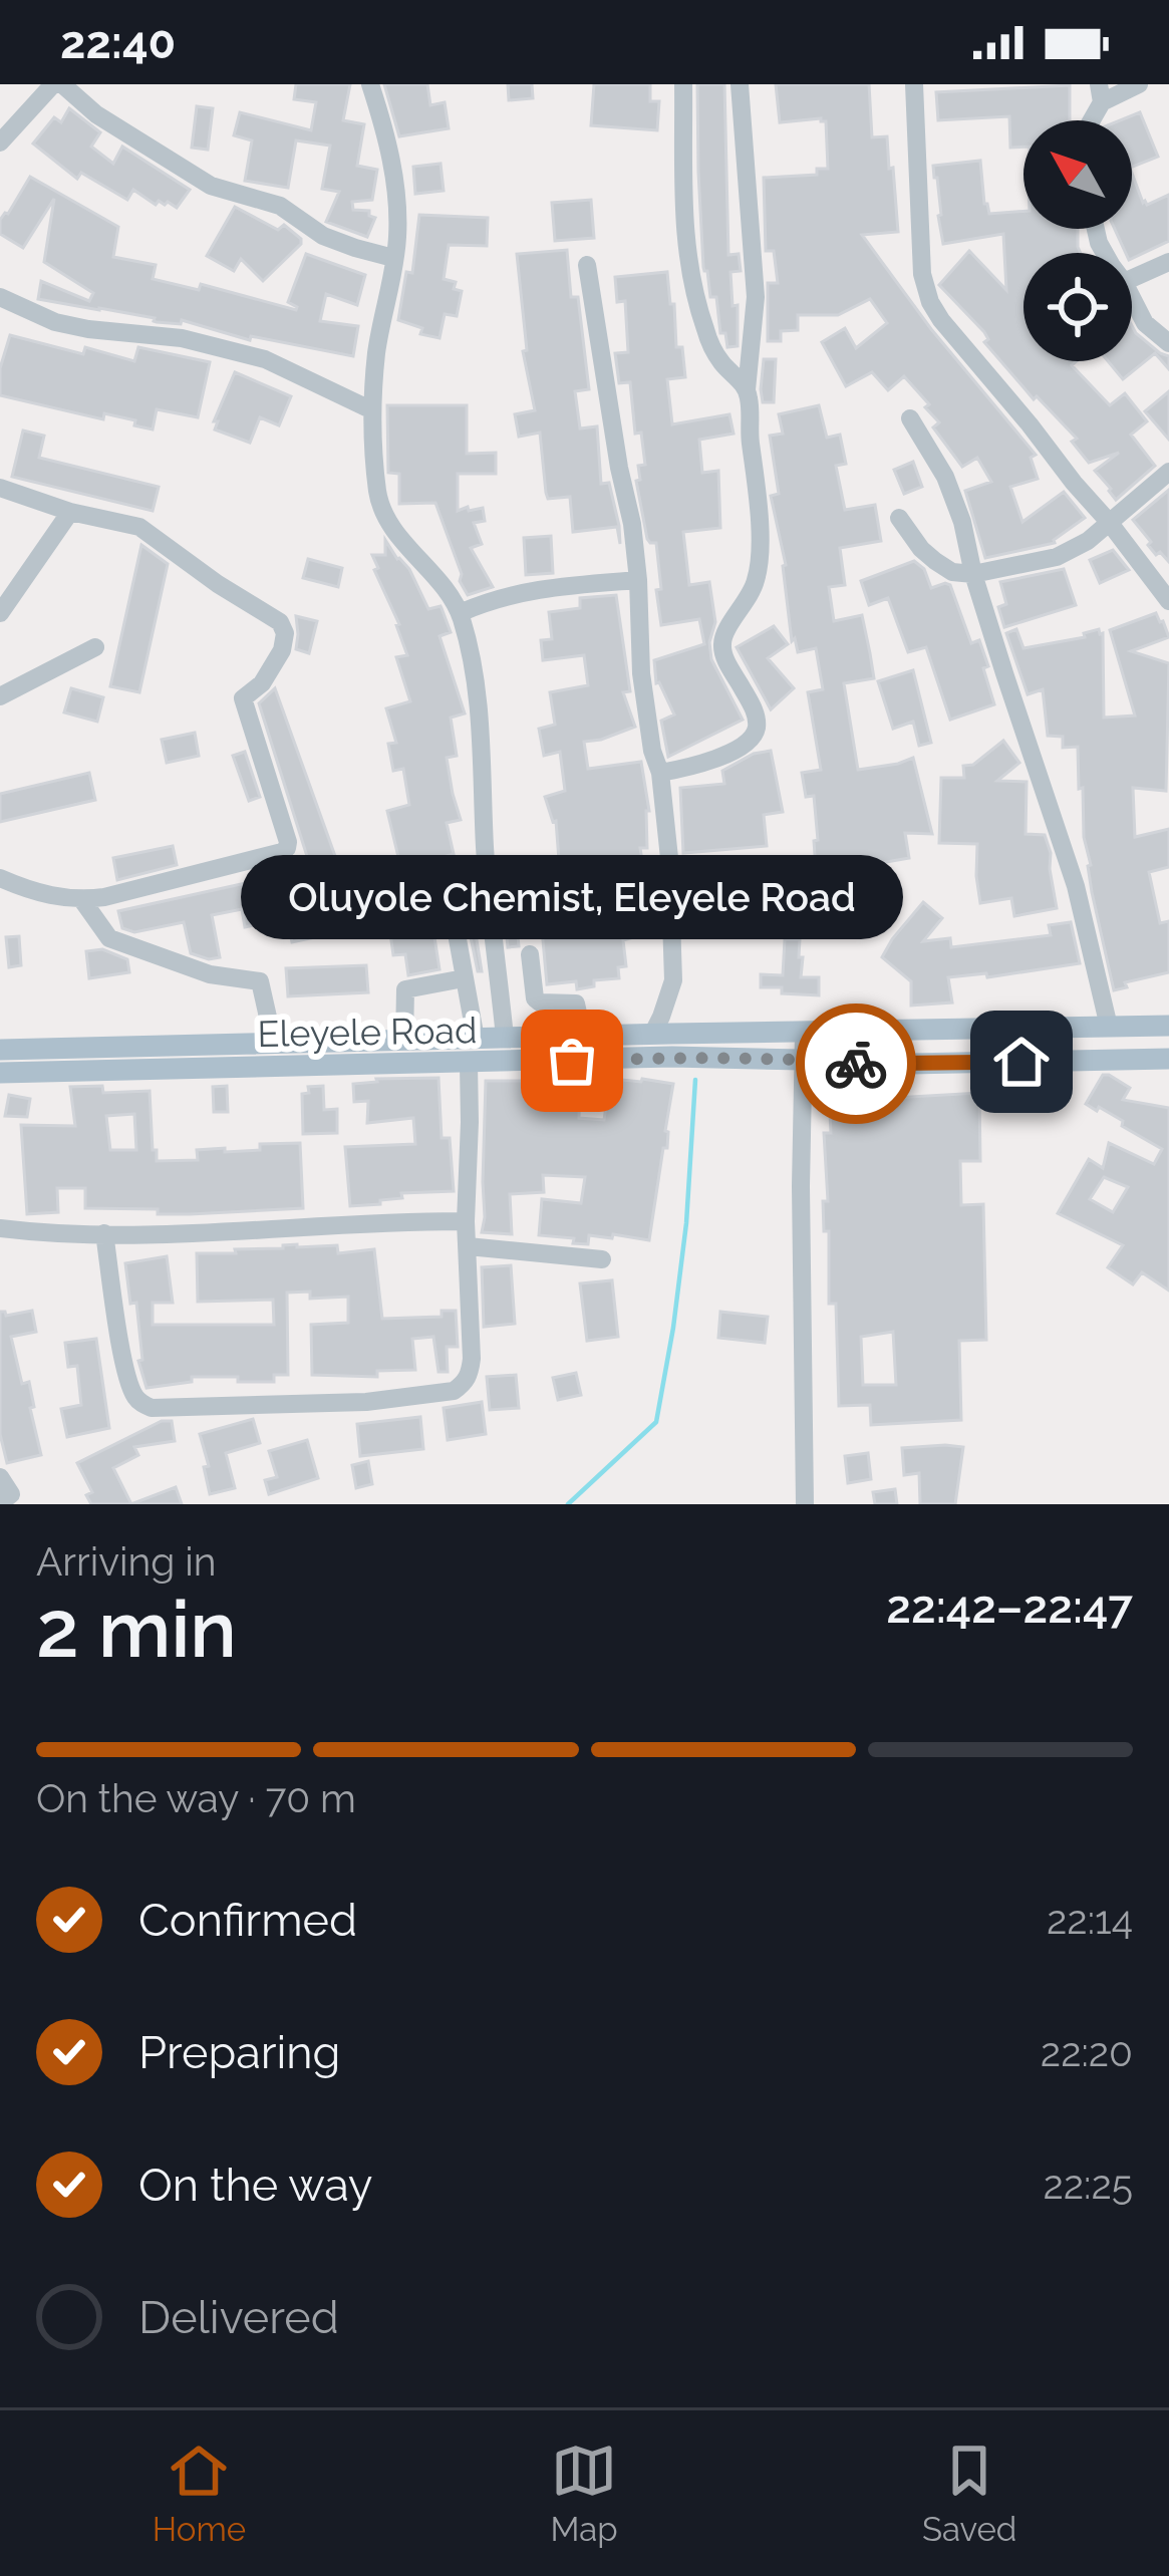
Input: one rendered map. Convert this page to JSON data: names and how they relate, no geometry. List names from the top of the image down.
{
  "streets": {
    "main road": ["Eleyele Road"]
  },
  "places": ["Oluyole Chemist, Eleyele Road"],
  "north": "top left",
  "page": {
    "status": "22:40",
    "bubble": "Oluyole Chemist, Eleyele Road",
    "heading": ["2 min", "Arriving in", "22:42–22:47"],
    "bar": "On the way · 70 m",
    "list": [
      ["Confirmed", "22:14"],
      ["Preparing", "22:20"],
      ["On the way", "22:25"],
      "Delivered"
    ],
    "tabs": ["Home", "Map", "Saved"]
  }
}
